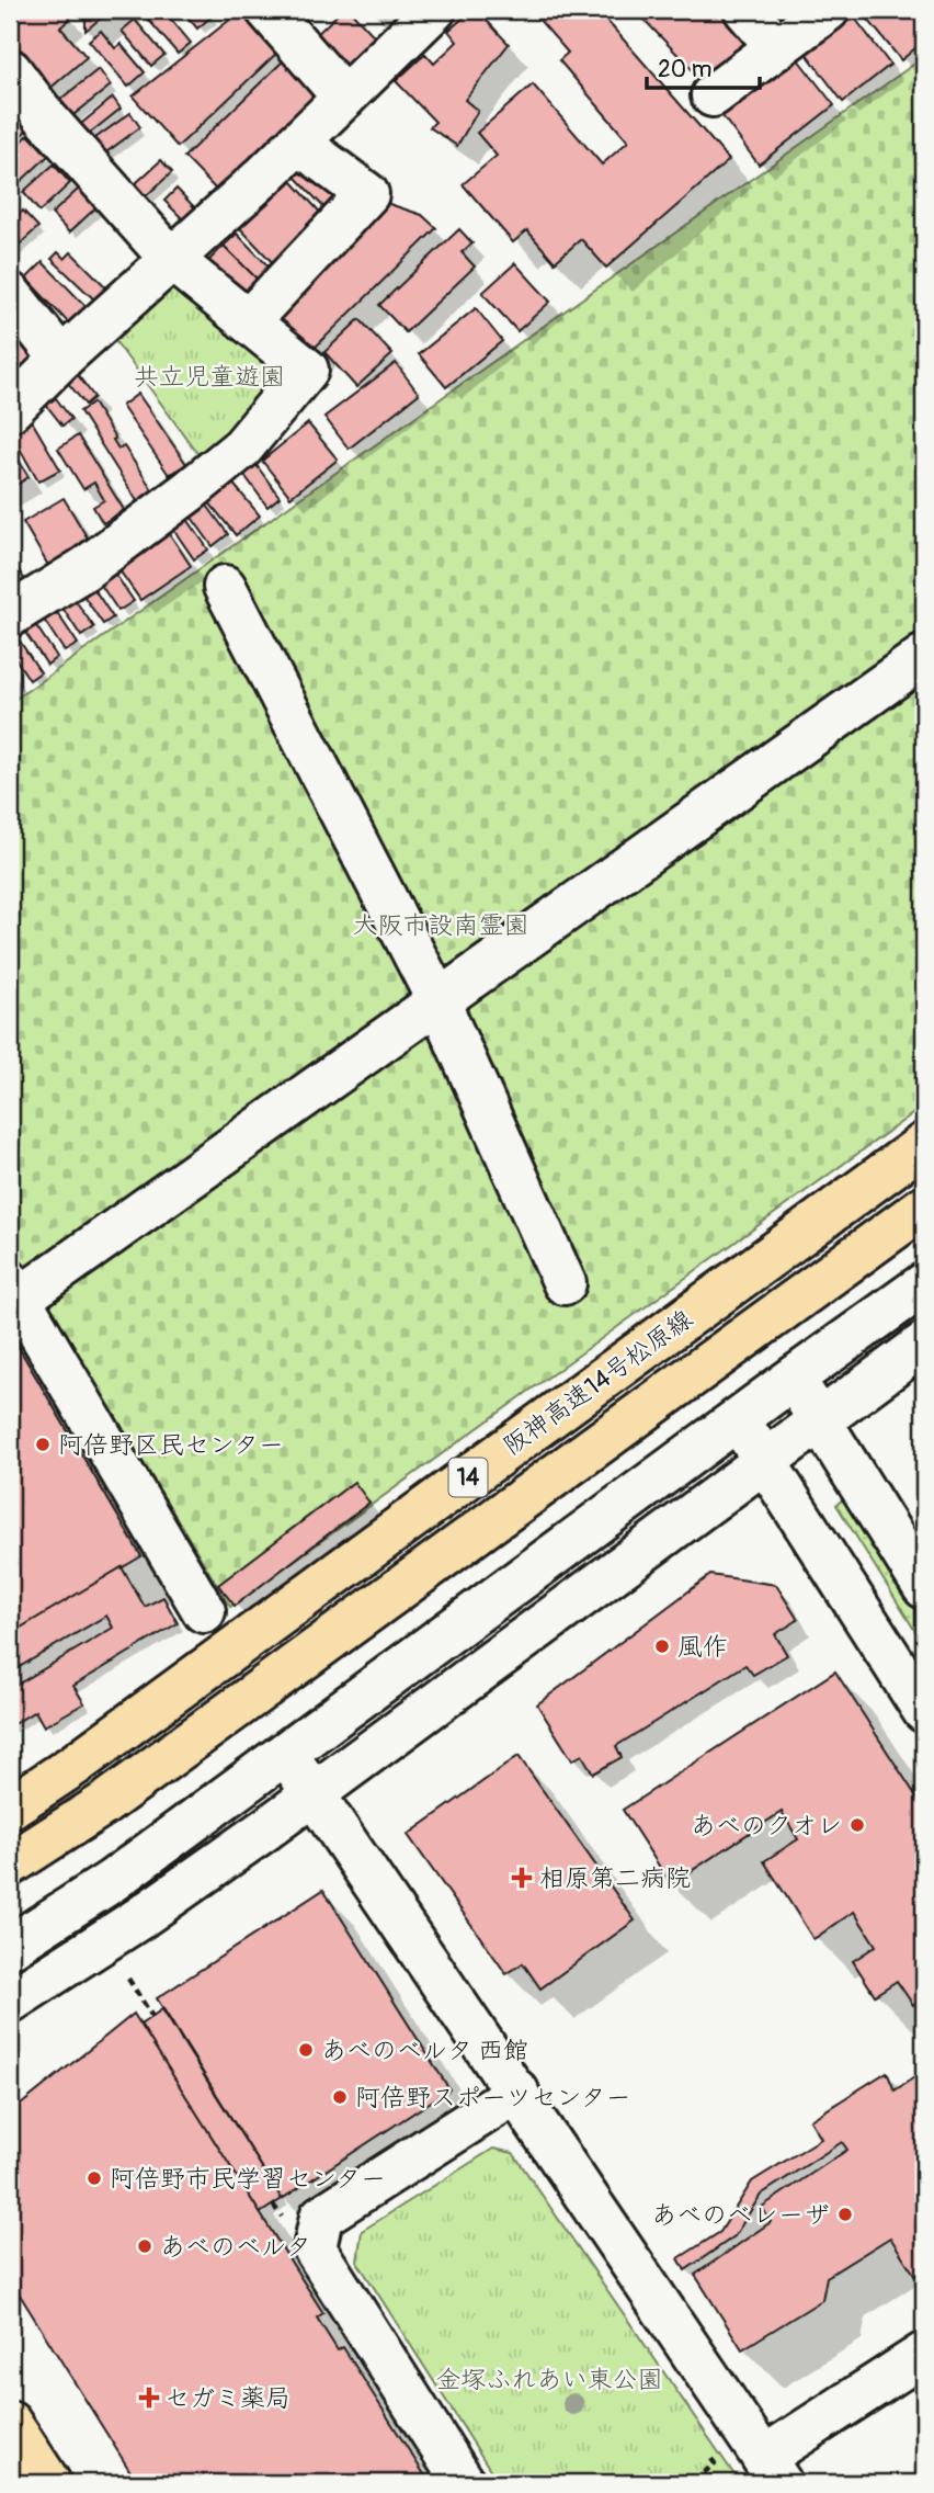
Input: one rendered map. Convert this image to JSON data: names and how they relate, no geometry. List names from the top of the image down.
{
  "streets": {
    "main road": ["阪神高速14号松原線", "14"]
  },
  "parks": ["共立児童遊園", "大阪市設南霊園", "金塚ふれあい東公園"],
  "places": {
    "other": [
      "阿倍野区民センター",
      "風作",
      "あべのクオレ",
      "あべのベルタ 西館",
      "阿倍野スポーツセンター",
      "阿倍野市民学習センター",
      "あべのベレーザ",
      "あべのベルタ"
    ],
    "health": ["相原第二病院", "セガミ薬局"]
  },
  "scale_bar": "20 m"
}
